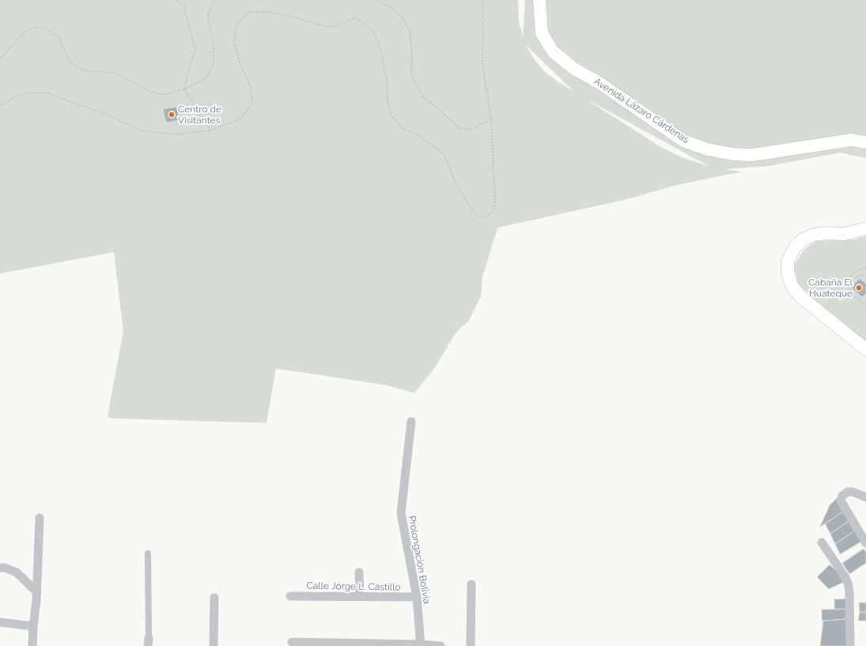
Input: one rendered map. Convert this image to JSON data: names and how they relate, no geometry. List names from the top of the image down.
{
  "streets": {
    "main road": ["Avenida Lázaro Cárdenas"],
    "street": ["Prolongación Bolivia", "Calle Jorge L. Castillo"]
  },
  "crossings": [
    ["Prolongación Bolivia", "Calle Jorge L. Castillo"]
  ],
  "places": ["Centro de Visitantes", "Cabaña El Huateque"]
}
